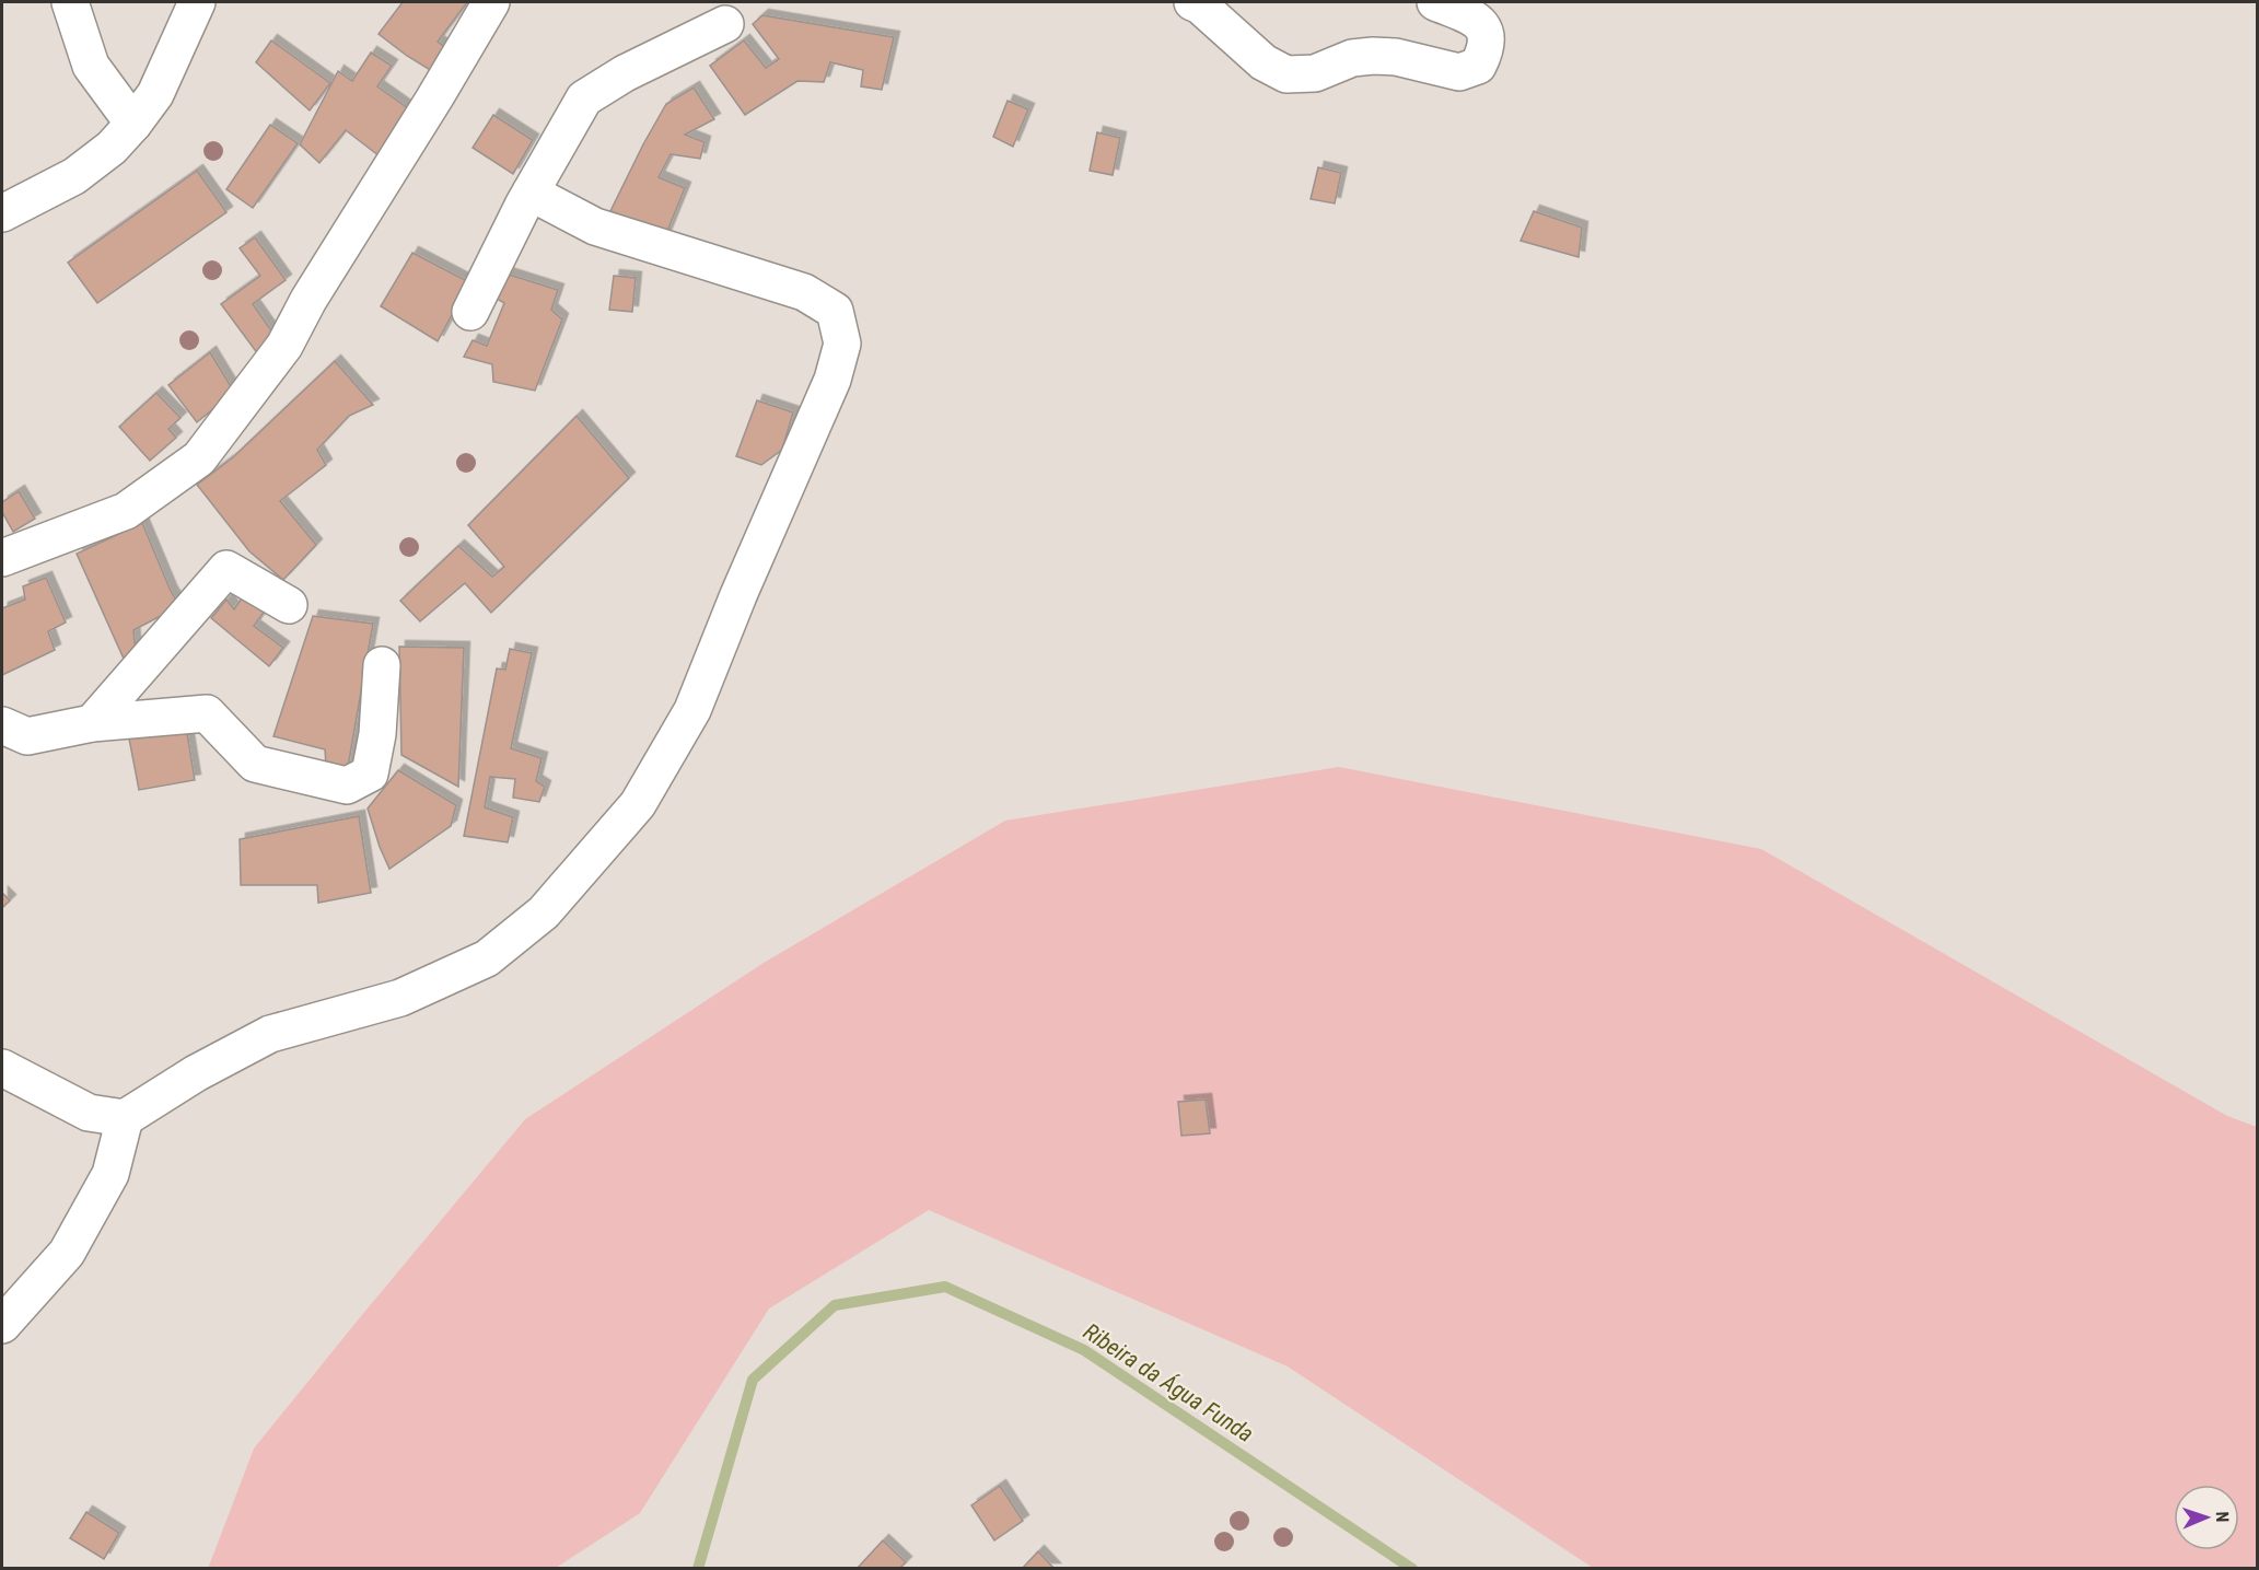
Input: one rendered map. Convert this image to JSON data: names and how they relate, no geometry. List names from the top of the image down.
{
  "water": ["Ribeira da Água Funda"],
  "north": "right"
}
